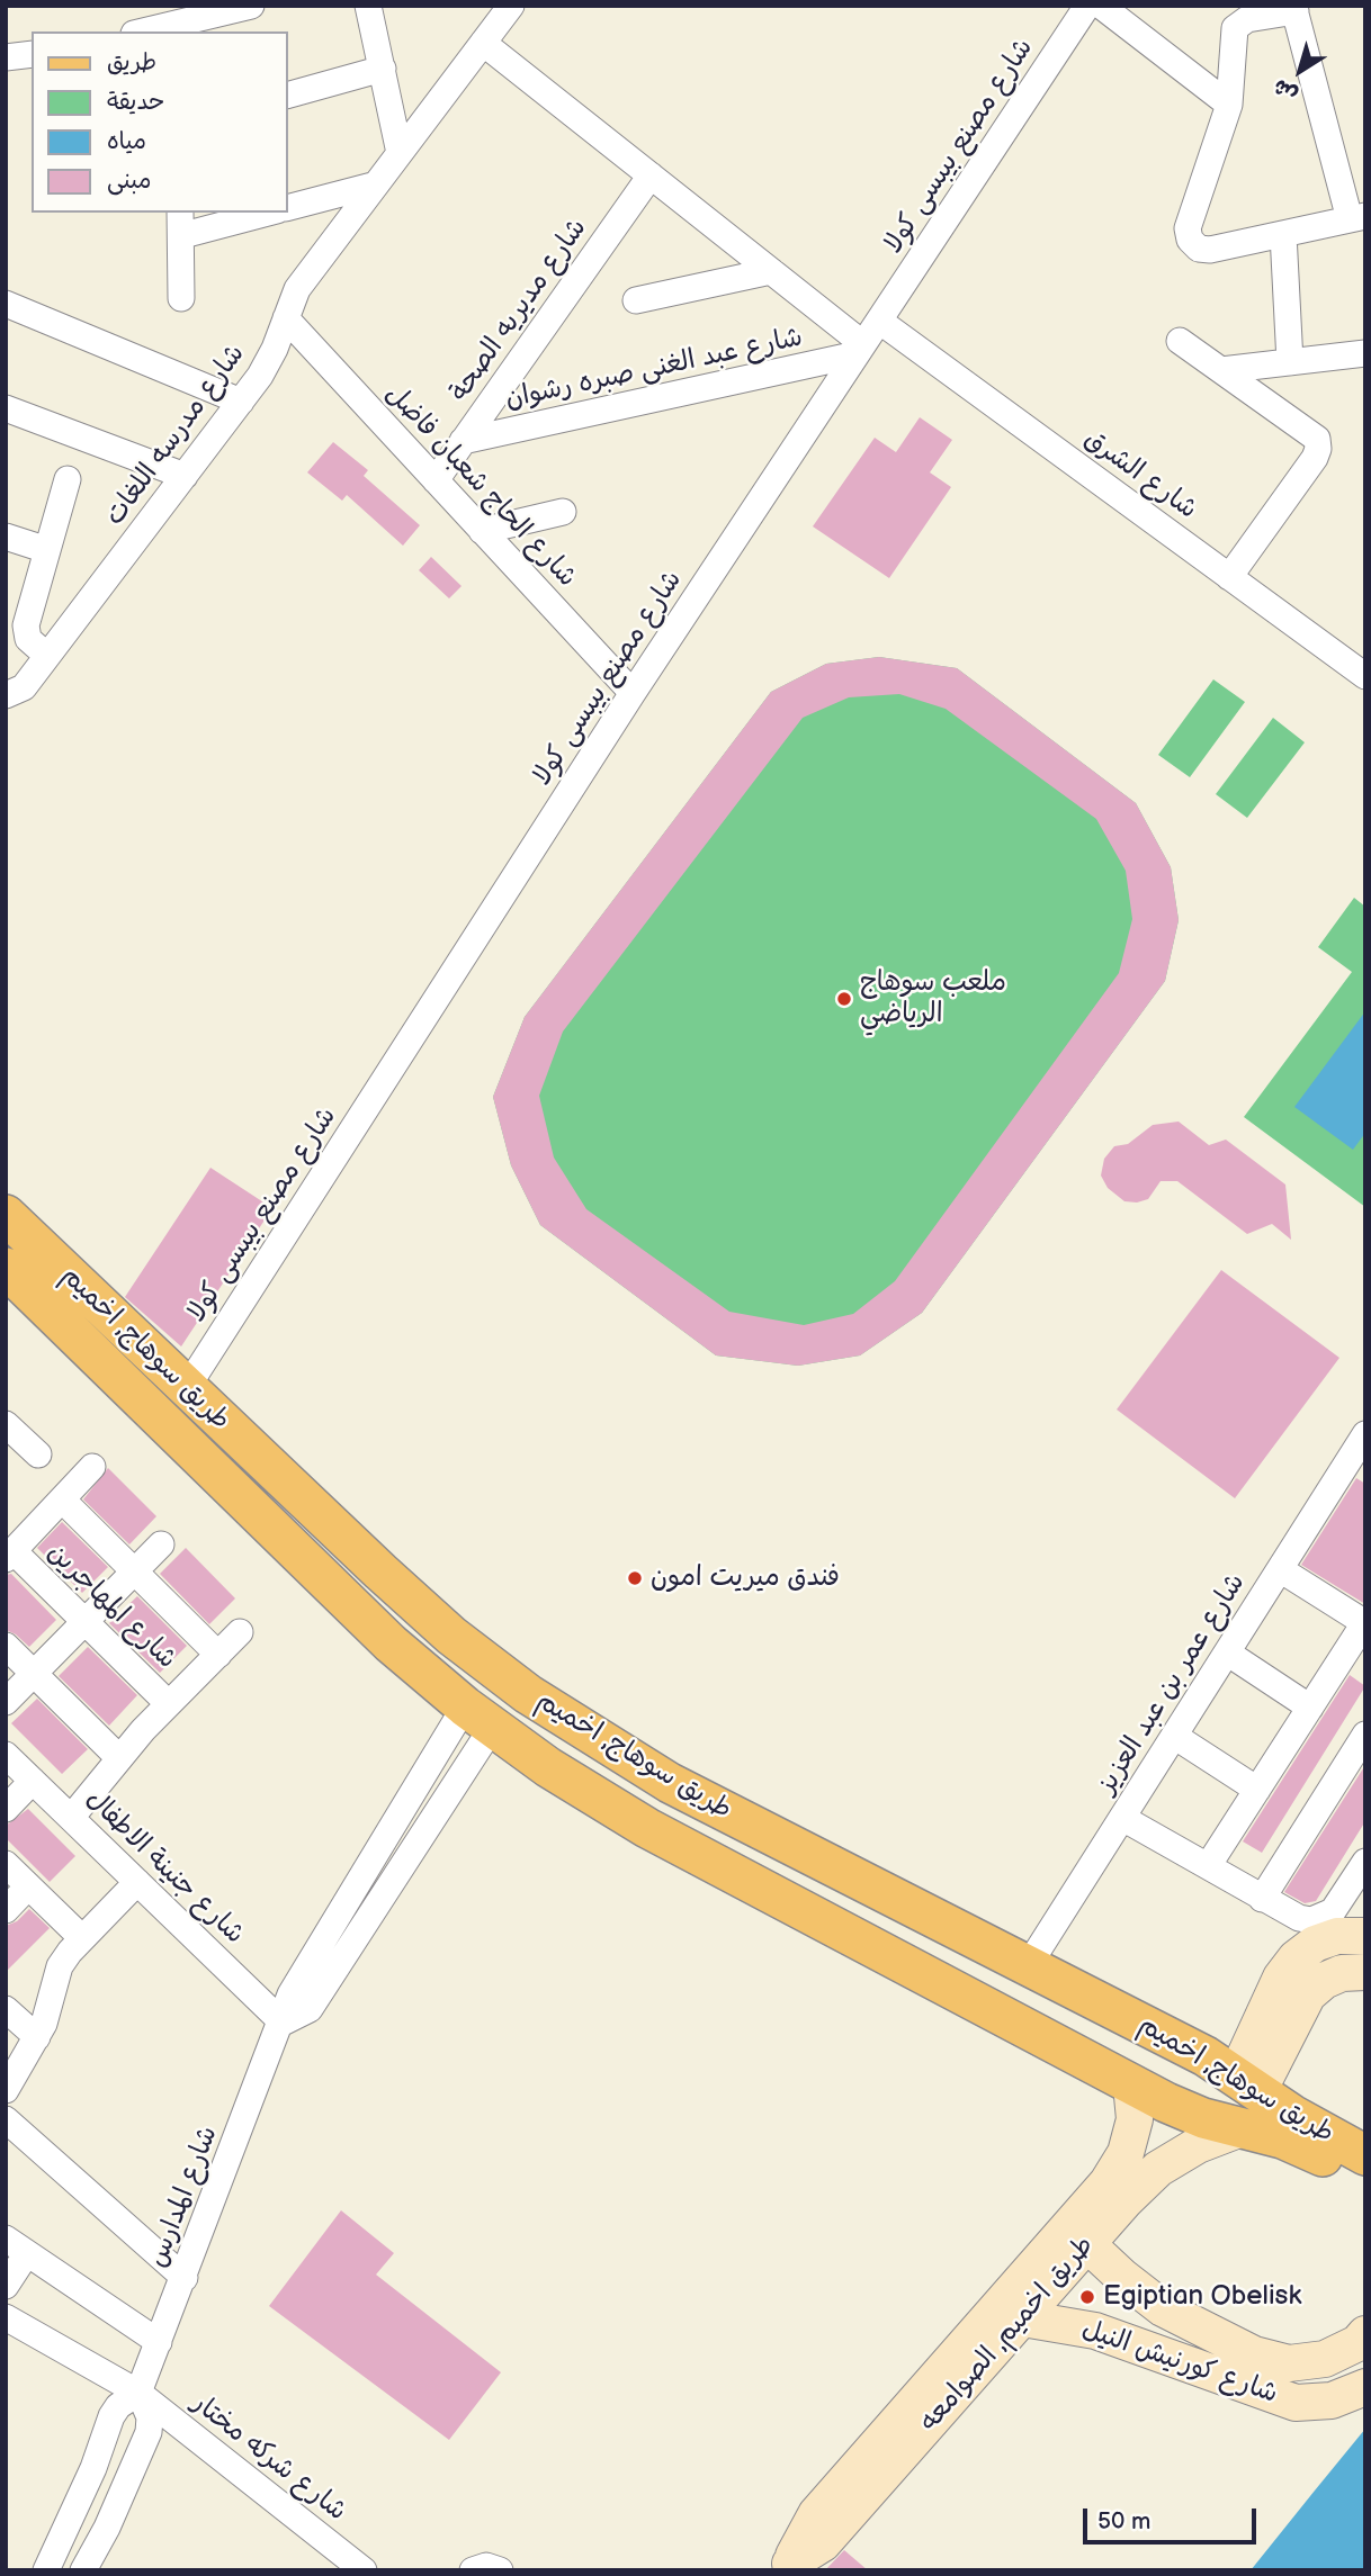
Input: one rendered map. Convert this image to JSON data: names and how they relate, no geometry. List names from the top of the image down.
{
  "streets": {
    "main road": ["طريق سوهاج, اخميم", "طريق اخميم, الصوامعه", "شارع كورنيش النيل"],
    "street": [
      "شارع مصنع بيبسى كولا",
      "شارع مديريه الصحة",
      "شارع عبد الغنى صبره رشوان",
      "شارع مدرسه اللغات",
      "شارع الشرق",
      "شارع الحاج شعبان فاضل",
      "شارع المهاجرين",
      "شارع عمر بن عبد العزيز",
      "شارع جنينة الاطفال",
      "شارع المدارس",
      "شارع شركه مختار"
    ]
  },
  "crossings": [
    ["شارع مصنع بيبسى كولا", "شارع عبد الغنى صبره رشوان"],
    ["شارع مصنع بيبسى كولا", "شارع الشرق"],
    ["شارع مصنع بيبسى كولا", "شارع الحاج شعبان فاضل"],
    ["شارع مصنع بيبسى كولا", "طريق سوهاج, اخميم"],
    ["شارع مديريه الصحة", "شارع عبد الغنى صبره رشوان"],
    ["شارع مديريه الصحة", "شارع الحاج شعبان فاضل"],
    ["شارع مدرسه اللغات", "شارع الحاج شعبان فاضل"],
    ["طريق سوهاج, اخميم", "شارع عمر بن عبد العزيز"],
    ["طريق سوهاج, اخميم", "شارع المدارس"],
    ["طريق سوهاج, اخميم", "طريق اخميم, الصوامعه"],
    ["شارع جنينة الاطفال", "شارع المدارس"],
    ["شارع المدارس", "شارع شركه مختار"],
    ["طريق اخميم, الصوامعه", "شارع كورنيش النيل"]
  ],
  "places": ["ملعب سوهاج الرياضي", "فندق ميريت امون", "Egiptian Obelisk"],
  "legend": [
    "طريق",
    "حديقة",
    "مياه",
    "مبنى"
  ],
  "scale_bar": "50 m",
  "north": "bottom left"
}
